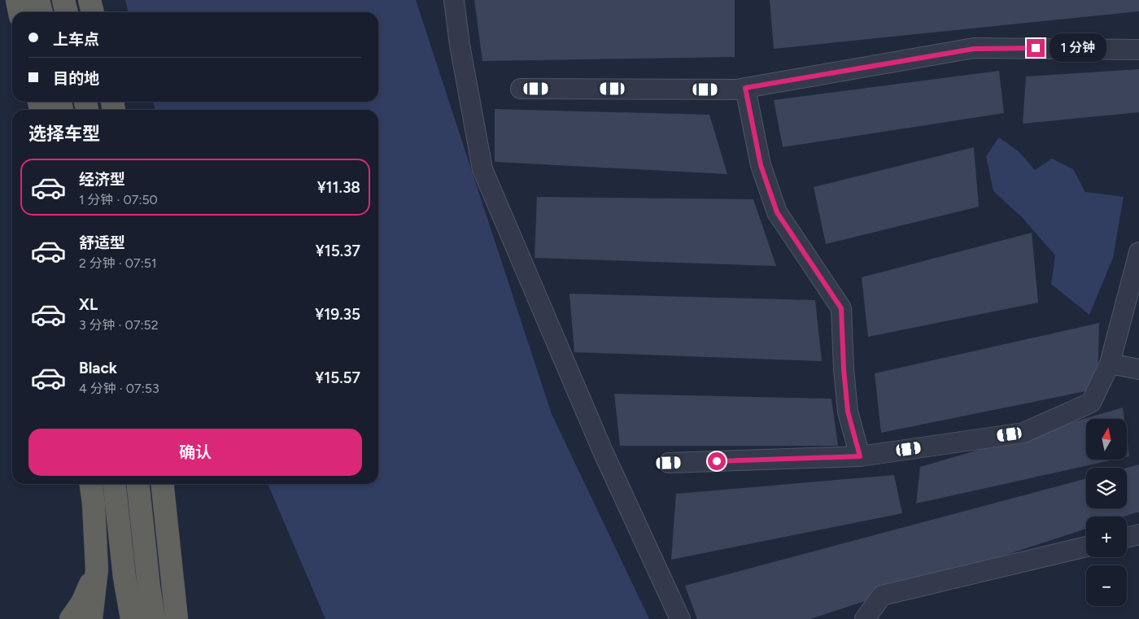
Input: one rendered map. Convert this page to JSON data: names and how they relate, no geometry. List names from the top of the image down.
{
  "north": "top",
  "page": {
    "banner": ["上车点", "目的地"],
    "bubble": "1 分钟",
    "heading": "选择车型",
    "list": [
      {
        "name": "经济型",
        "note": "1 分钟 · 07:50",
        "value": "¥11.38"
      },
      {
        "name": "舒适型",
        "note": "2 分钟 · 07:51",
        "value": "¥15.37"
      },
      {
        "name": "XL",
        "note": "3 分钟 · 07:52",
        "value": "¥19.35"
      },
      {
        "name": "Black",
        "note": "4 分钟 · 07:53",
        "value": "¥15.57"
      }
    ],
    "map_buttons": ["+", "−"],
    "buttons": "确认"
  }
}
